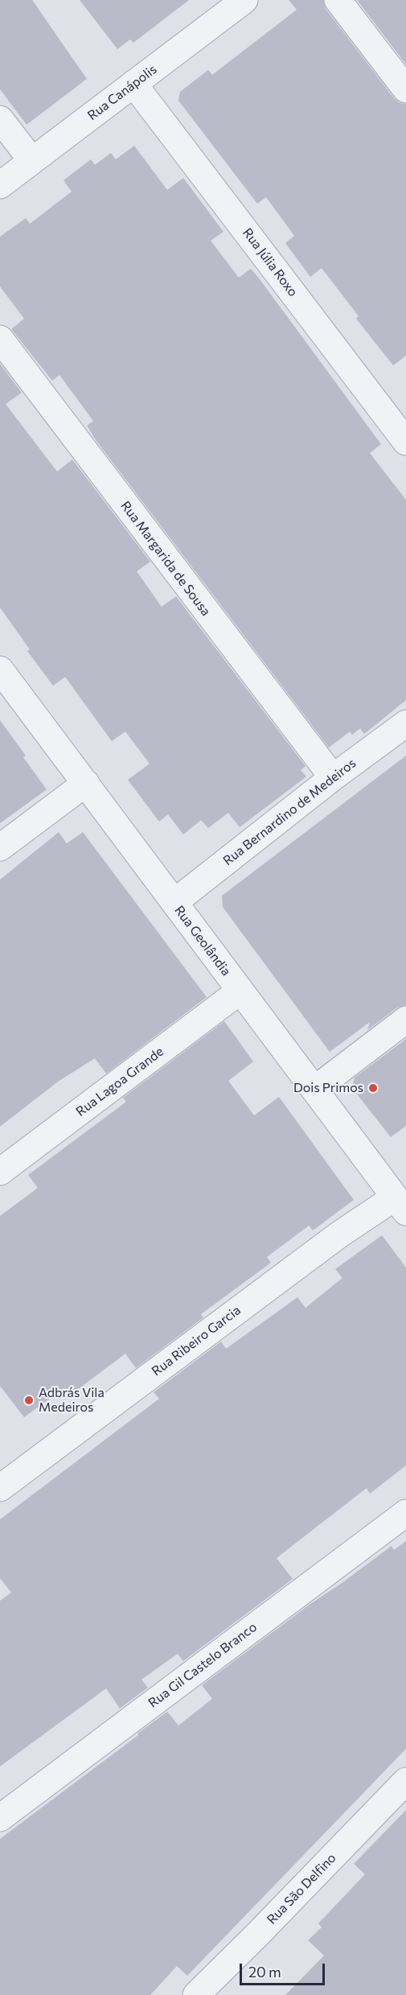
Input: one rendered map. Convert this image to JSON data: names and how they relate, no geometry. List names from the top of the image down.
{
  "streets": {
    "street": [
      "Rua Canápolis",
      "Rua Júlia Roxo",
      "Rua Margarida de Sousa",
      "Rua Bernardino de Medeiros",
      "Rua Geolândia",
      "Rua Lagoa Grande",
      "Rua Ribeiro Garcia",
      "Rua Gil Castelo Branco",
      "Rua São Delfino"
    ]
  },
  "crossings": [
    ["Rua Canápolis", "Rua Júlia Roxo"],
    ["Rua Margarida de Sousa", "Rua Bernardino de Medeiros"],
    ["Rua Bernardino de Medeiros", "Rua Geolândia"],
    ["Rua Geolândia", "Rua Lagoa Grande"],
    ["Rua Geolândia", "Rua Ribeiro Garcia"]
  ],
  "places": ["Dois Primos", "Adbrás Vila Medeiros"],
  "scale_bar": "20 m"
}
